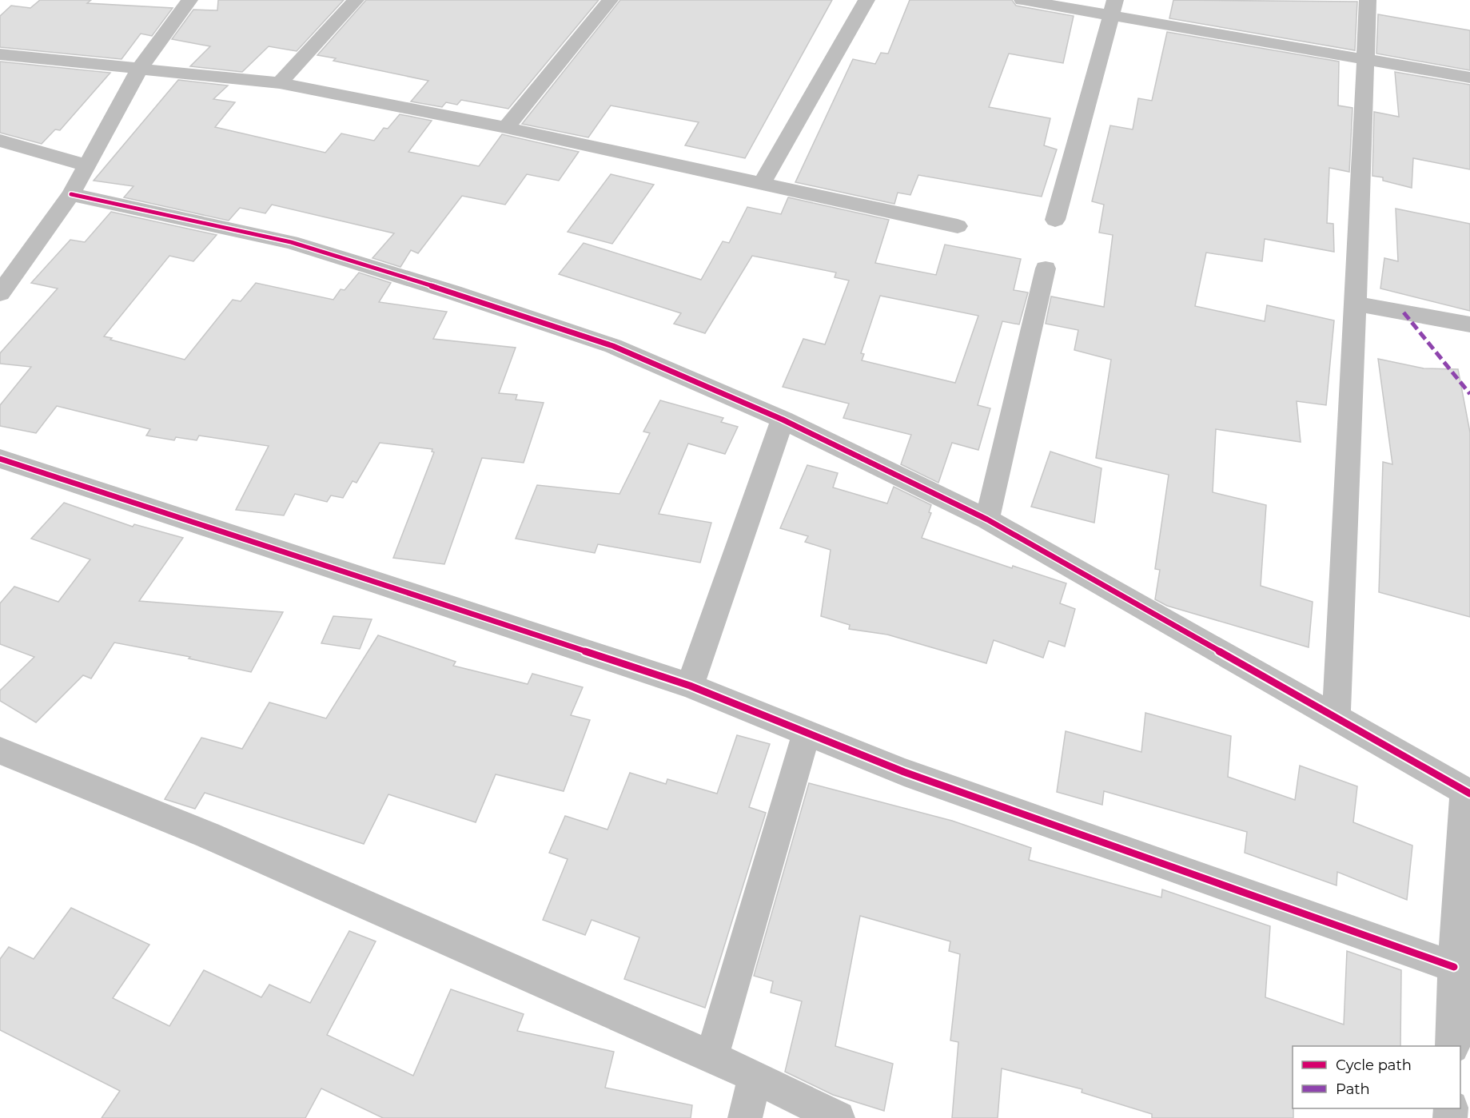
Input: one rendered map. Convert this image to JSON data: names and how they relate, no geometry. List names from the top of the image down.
{
  "legend": ["Cycle path", "Path"]
}
